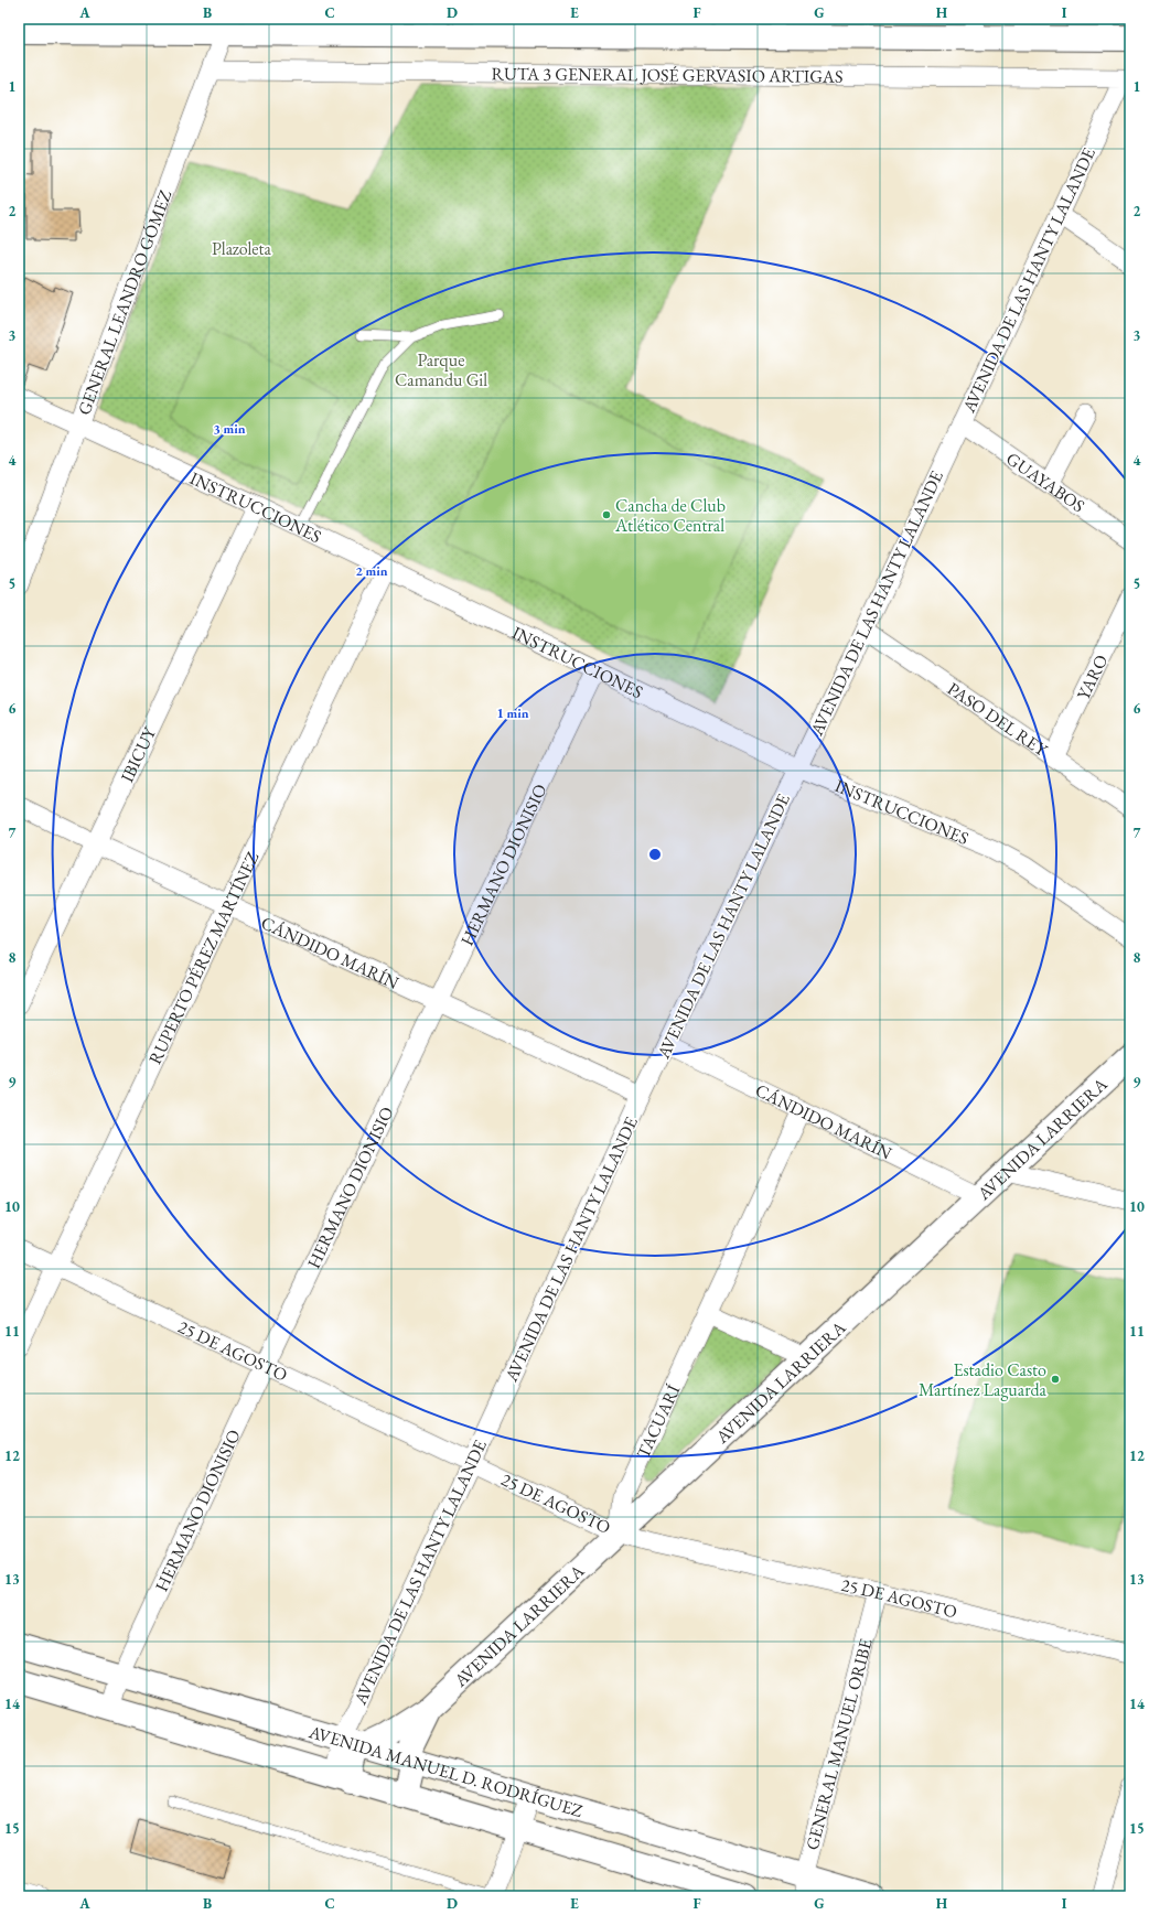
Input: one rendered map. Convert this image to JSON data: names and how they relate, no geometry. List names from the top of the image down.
{
  "streets": {
    "main road": ["AVENIDA LARRIERA", "AVENIDA MANUEL D. RODRÍGUEZ"],
    "street": [
      "RUTA 3 GENERAL JOSÉ GERVASIO ARTIGAS",
      "AVENIDA DE LAS HANTY LALANDE",
      "GENERAL LEANDRO GÓMEZ",
      "GUAYABOS",
      "INSTRUCCIONES",
      "YARO",
      "PASO DEL REY",
      "IBICUY",
      "HERMANO DIONISIO",
      "CÁNDIDO MARÍN",
      "RUPERTO PÉREZ MARTÍNEZ",
      "25 DE AGOSTO",
      "TACUARÍ",
      "GENERAL MANUEL ORIBE"
    ]
  },
  "crossings": [
    ["RUTA 3 GENERAL JOSÉ GERVASIO ARTIGAS", "AVENIDA DE LAS HANTY LALANDE"],
    ["RUTA 3 GENERAL JOSÉ GERVASIO ARTIGAS", "GENERAL LEANDRO GÓMEZ"],
    ["AVENIDA DE LAS HANTY LALANDE", "GUAYABOS"],
    ["AVENIDA DE LAS HANTY LALANDE", "INSTRUCCIONES"],
    ["AVENIDA DE LAS HANTY LALANDE", "PASO DEL REY"],
    ["AVENIDA DE LAS HANTY LALANDE", "CÁNDIDO MARÍN"],
    ["AVENIDA DE LAS HANTY LALANDE", "AVENIDA LARRIERA"],
    ["AVENIDA DE LAS HANTY LALANDE", "25 DE AGOSTO"],
    ["AVENIDA DE LAS HANTY LALANDE", "AVENIDA MANUEL D. RODRÍGUEZ"],
    ["GENERAL LEANDRO GÓMEZ", "INSTRUCCIONES"],
    ["INSTRUCCIONES", "IBICUY"],
    ["INSTRUCCIONES", "HERMANO DIONISIO"],
    ["INSTRUCCIONES", "RUPERTO PÉREZ MARTÍNEZ"],
    ["YARO", "PASO DEL REY"],
    ["IBICUY", "CÁNDIDO MARÍN"],
    ["HERMANO DIONISIO", "CÁNDIDO MARÍN"],
    ["HERMANO DIONISIO", "25 DE AGOSTO"],
    ["HERMANO DIONISIO", "AVENIDA MANUEL D. RODRÍGUEZ"],
    ["CÁNDIDO MARÍN", "RUPERTO PÉREZ MARTÍNEZ"],
    ["CÁNDIDO MARÍN", "AVENIDA LARRIERA"],
    ["CÁNDIDO MARÍN", "TACUARÍ"],
    ["RUPERTO PÉREZ MARTÍNEZ", "25 DE AGOSTO"],
    ["AVENIDA LARRIERA", "25 DE AGOSTO"],
    ["AVENIDA LARRIERA", "TACUARÍ"],
    ["AVENIDA LARRIERA", "AVENIDA MANUEL D. RODRÍGUEZ"],
    ["25 DE AGOSTO", "TACUARÍ"],
    ["25 DE AGOSTO", "GENERAL MANUEL ORIBE"],
    ["GENERAL MANUEL ORIBE", "AVENIDA MANUEL D. RODRÍGUEZ"]
  ],
  "parks": ["Plazoleta", "Parque Camandu Gil"],
  "places": ["Cancha de Club Atlético Central", "Estadio Casto Martínez Laguarda"],
  "grid": {
    "columns": [
      "A",
      "B",
      "C",
      "D",
      "E",
      "F",
      "G",
      "H",
      "I"
    ],
    "rows": [
      "1",
      "2",
      "3",
      "4",
      "5",
      "6",
      "7",
      "8",
      "9",
      "10",
      "11",
      "12",
      "13",
      "14",
      "15"
    ]
  },
  "rings": ["3 min", "2 min", "1 min"]
}
